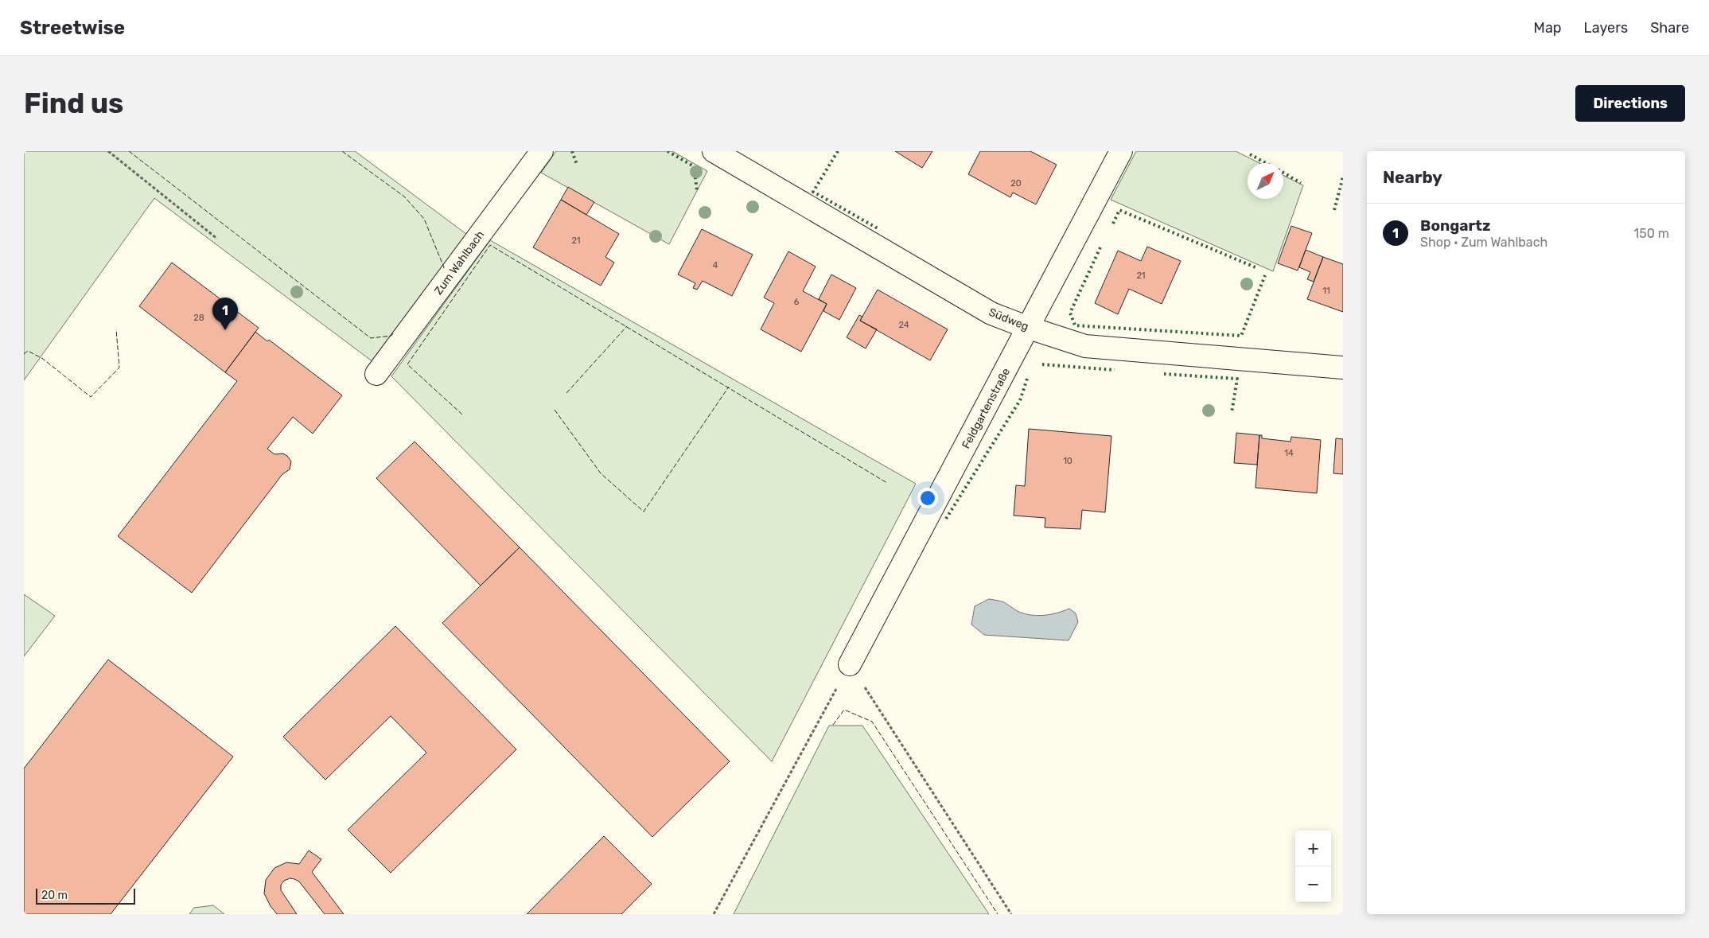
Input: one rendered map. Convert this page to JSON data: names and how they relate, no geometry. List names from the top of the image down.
{
  "streets": {
    "street": ["Zum Wahlbach", "Südweg", "Feldgartenstraße"]
  },
  "crossings": [
    ["Südweg", "Feldgartenstraße"]
  ],
  "house_numbers": [
    "20",
    "21",
    "4",
    "21",
    "11",
    "6",
    "28",
    "24",
    "14",
    "10"
  ],
  "scale_bar": "20 m",
  "north": "top right",
  "page": {
    "header": "Streetwise",
    "nav": ["Map", "Layers", "Share"],
    "buttons": "Directions",
    "title": "Find us",
    "heading": "Nearby",
    "list": [
      {
        "mark": "1",
        "name": "Bongartz",
        "note": "Shop · Zum Wahlbach",
        "value": "150 m"
      }
    ],
    "pins": "1",
    "map_buttons": ["+", "−"],
    "scale": "20 m"
  }
}
